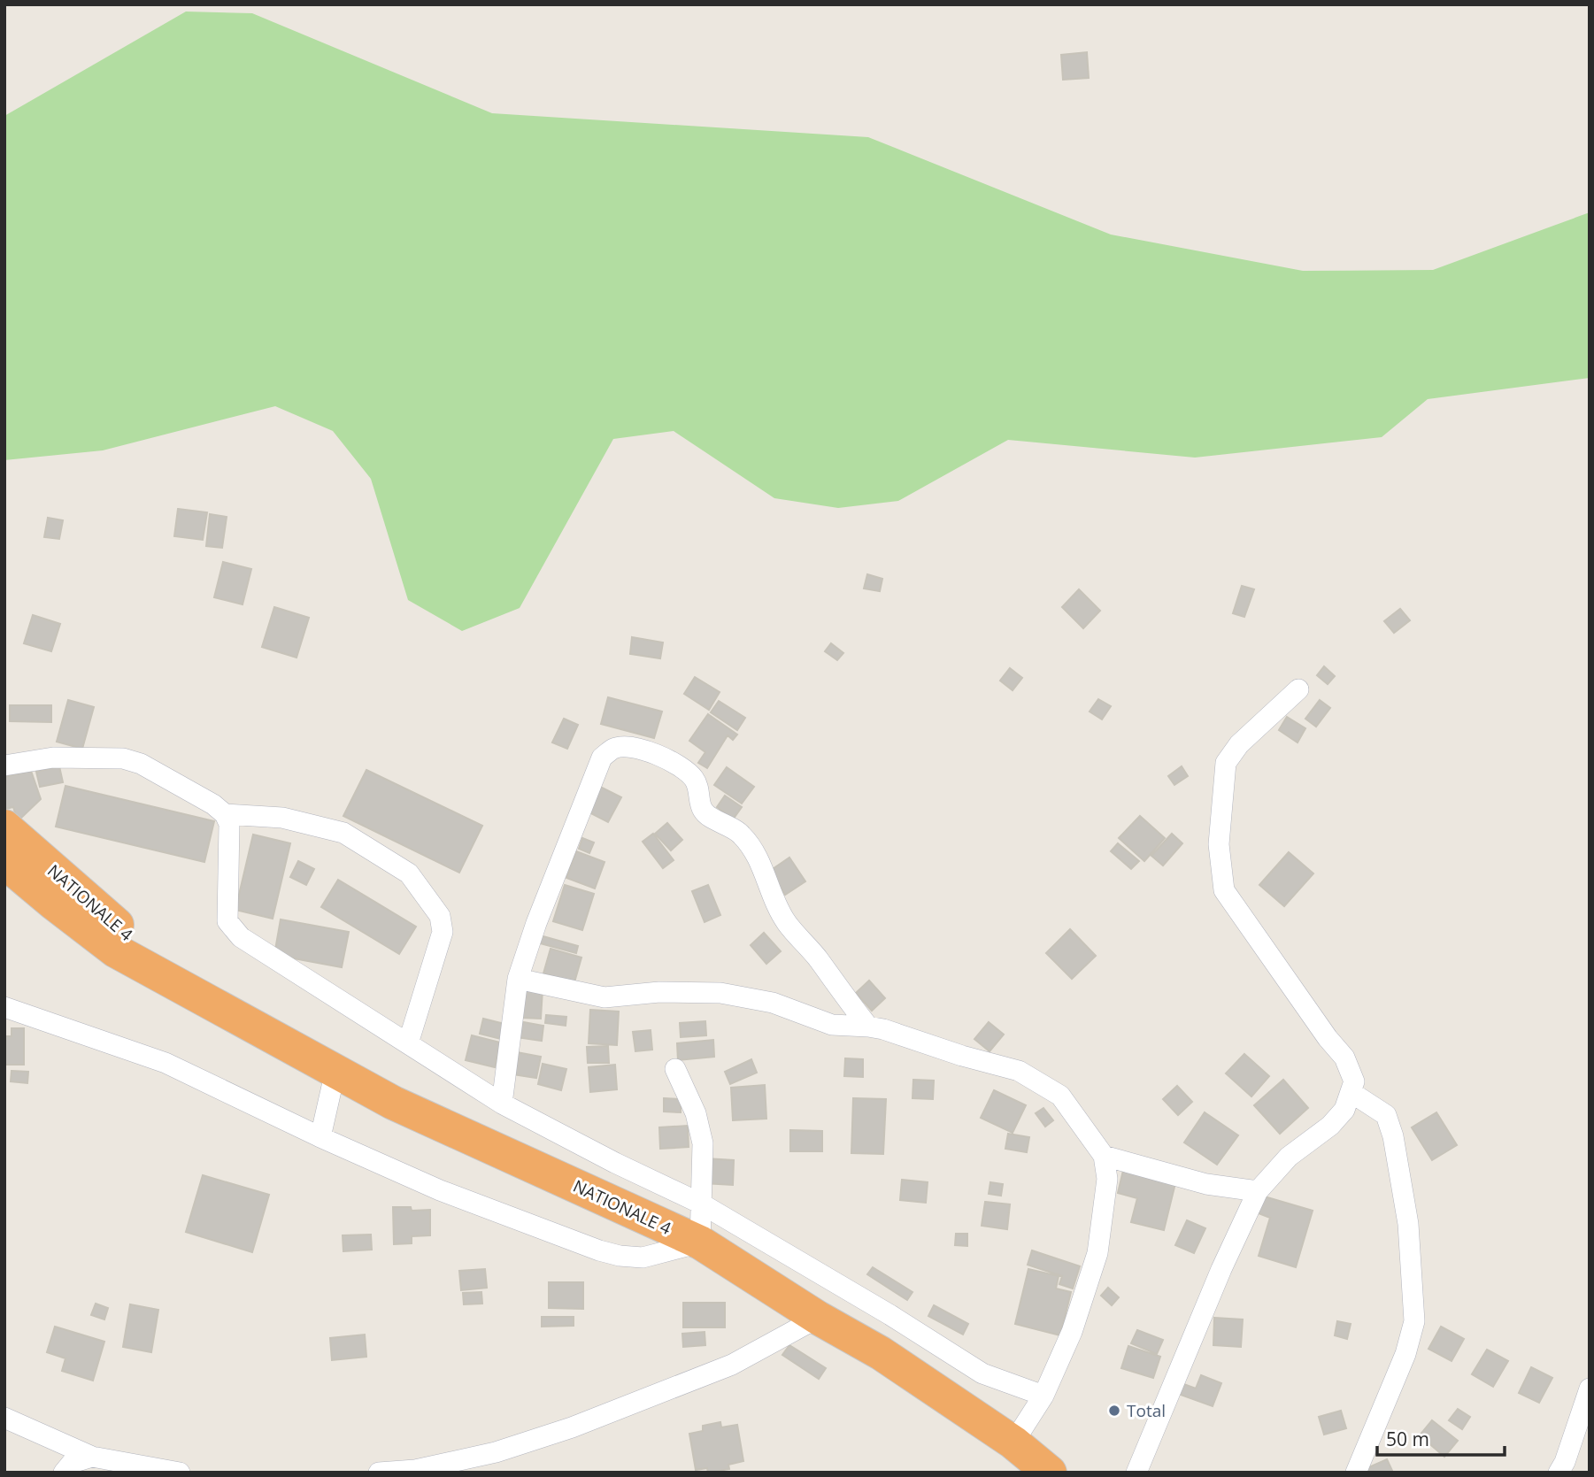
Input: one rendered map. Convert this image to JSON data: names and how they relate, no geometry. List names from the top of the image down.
{
  "streets": {
    "highway": ["NATIONALE 4"]
  },
  "places": ["Total"],
  "scale_bar": "50 m"
}
